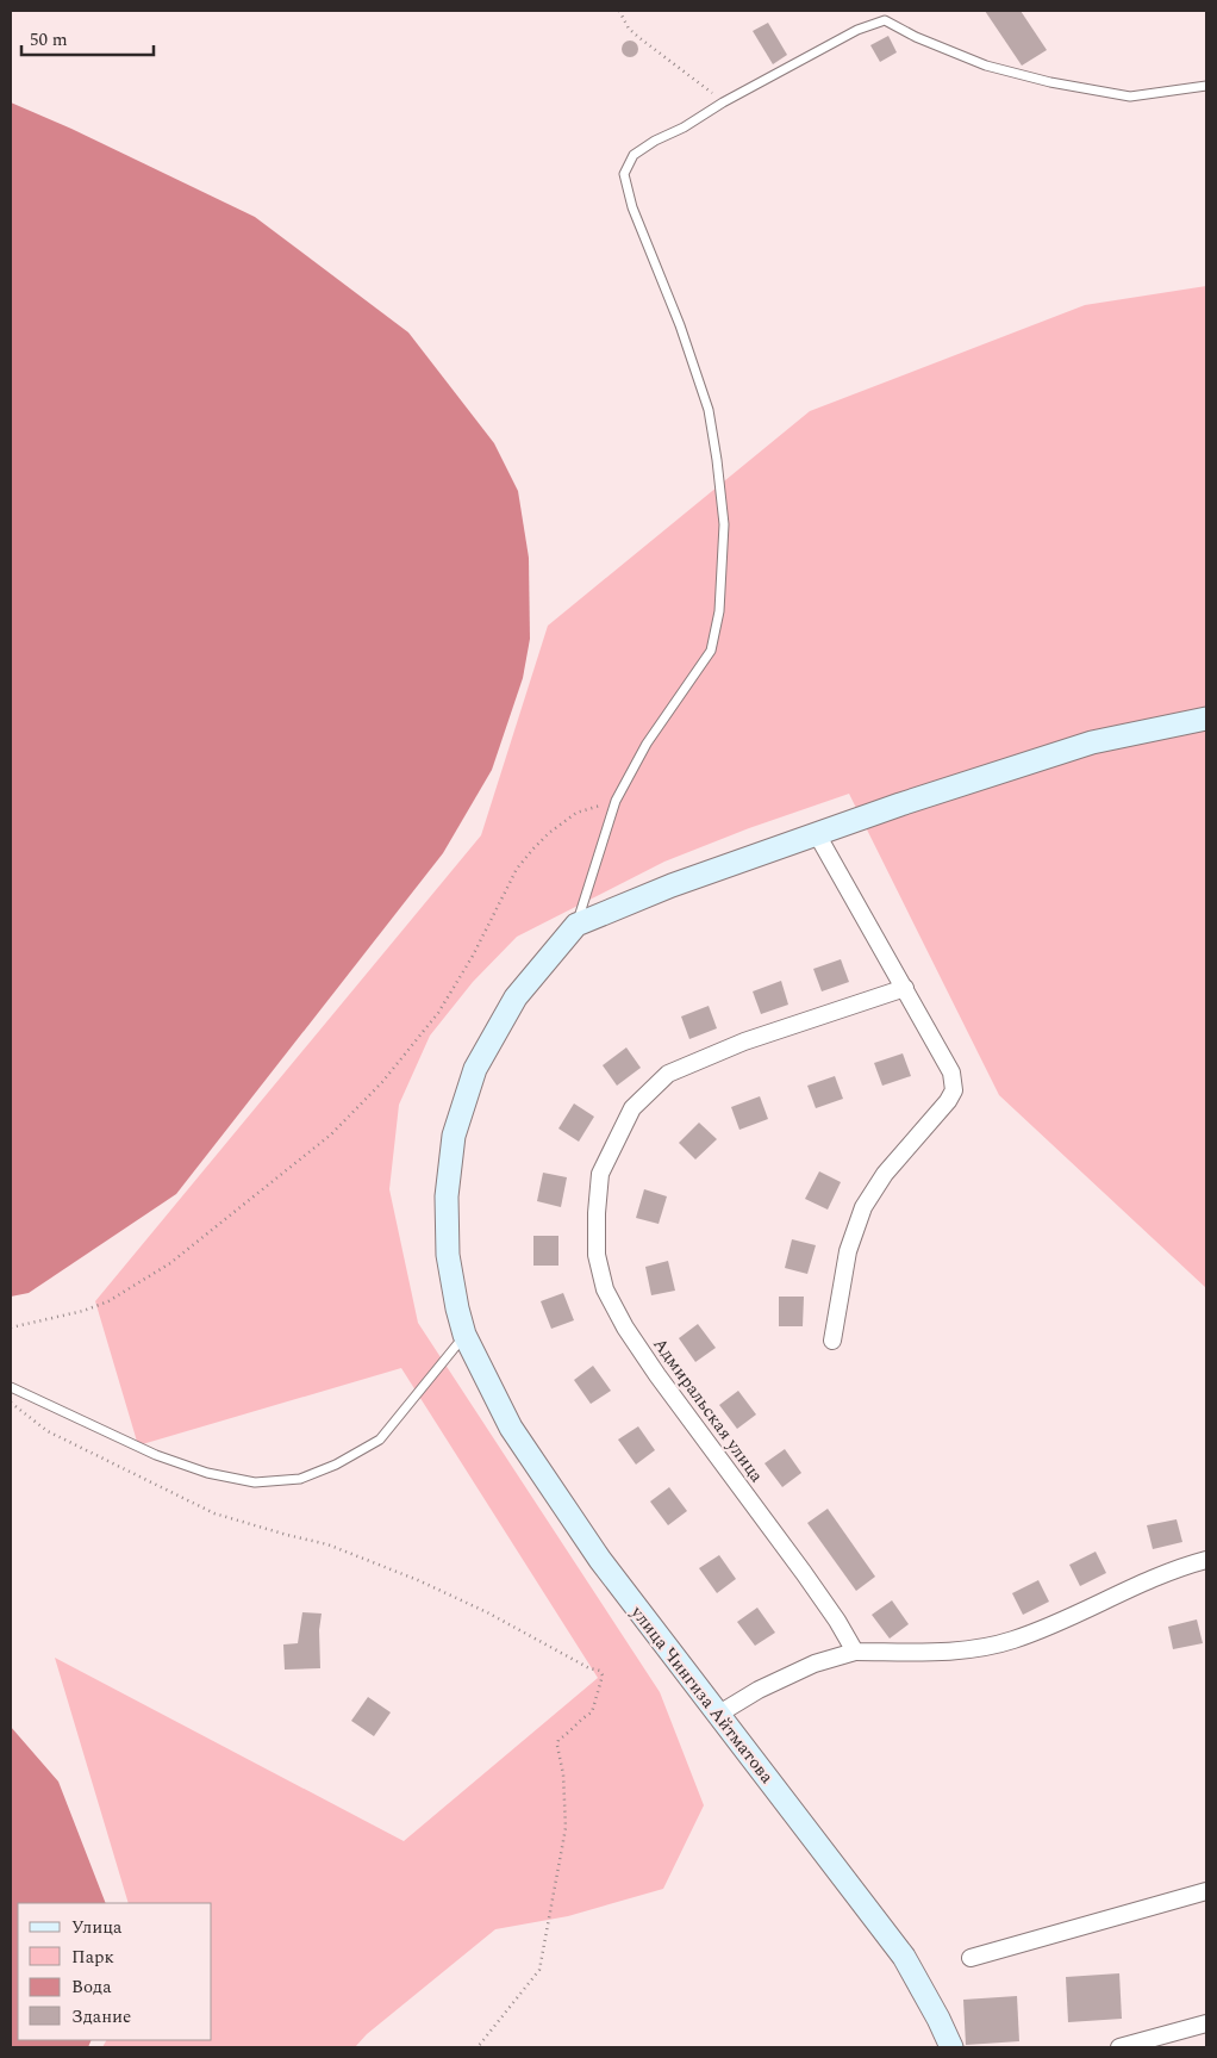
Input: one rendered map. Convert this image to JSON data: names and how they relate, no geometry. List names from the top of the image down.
{
  "streets": {
    "street": ["Адмиральская улица", "улица Чингиза Айтматова"]
  },
  "legend": [
    "Улица",
    "Парк",
    "Вода",
    "Здание"
  ],
  "scale_bar": "50 m"
}
